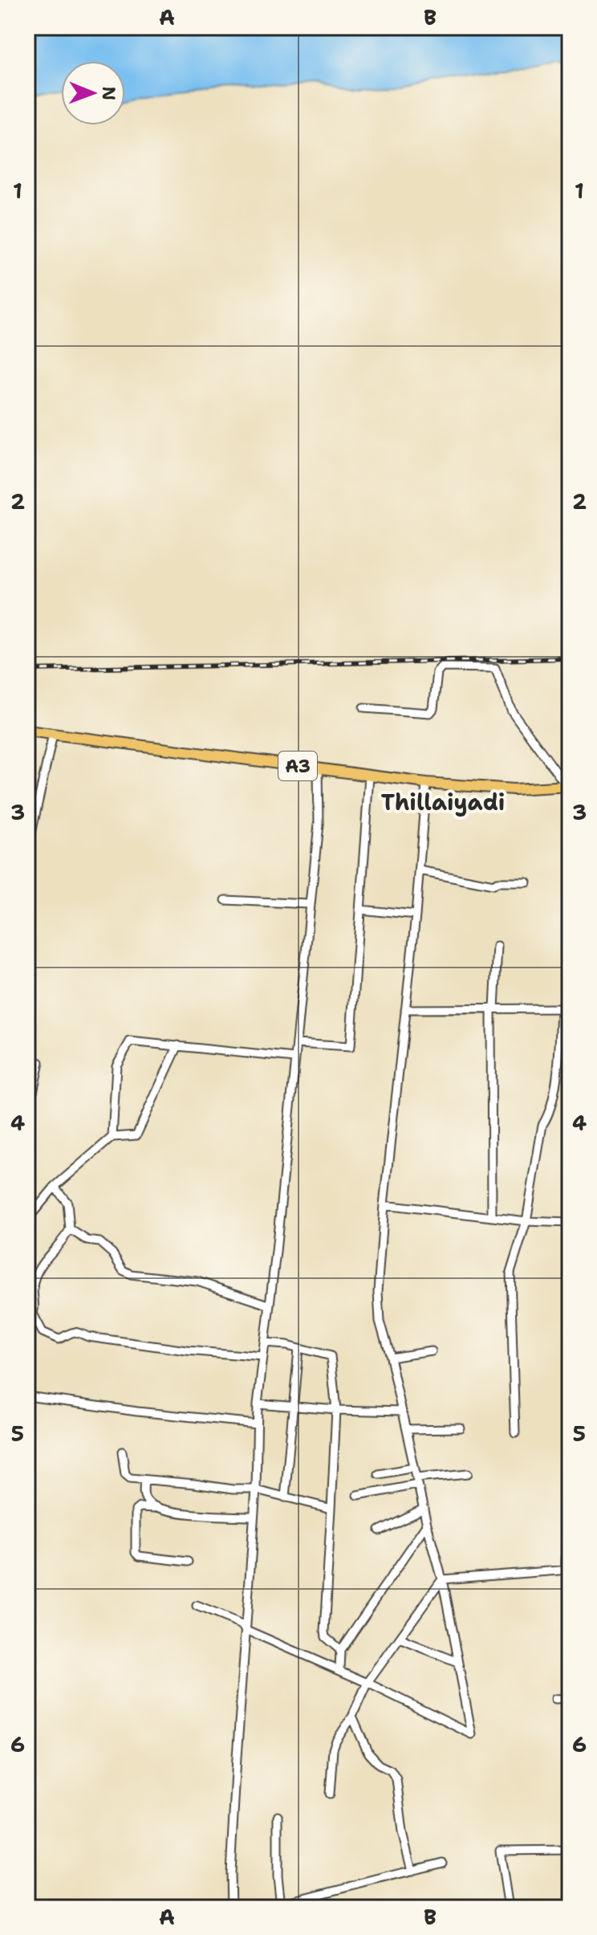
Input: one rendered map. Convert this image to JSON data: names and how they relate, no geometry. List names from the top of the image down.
{
  "streets": {
    "highway": ["A3"]
  },
  "districts": ["Thillaiyadi"],
  "north": "right",
  "grid": {
    "columns": ["A", "B"],
    "rows": [
      "1",
      "2",
      "3",
      "4",
      "5",
      "6"
    ]
  }
}
